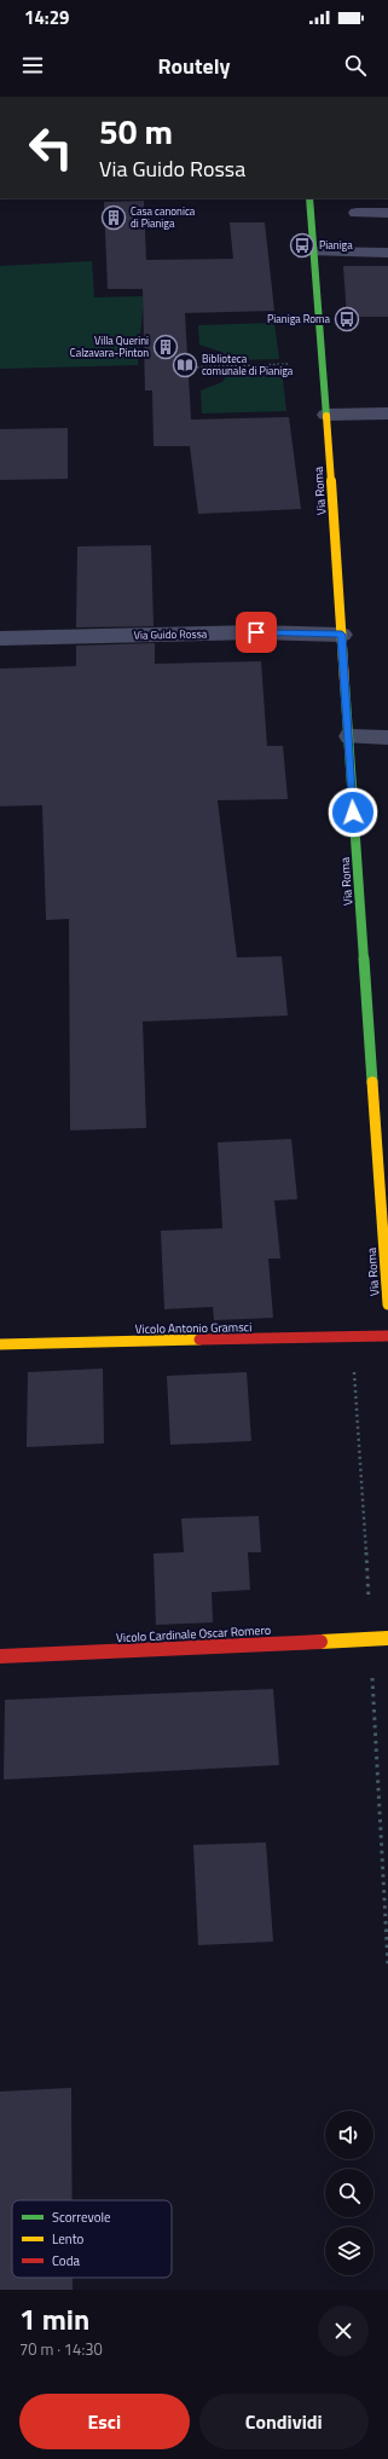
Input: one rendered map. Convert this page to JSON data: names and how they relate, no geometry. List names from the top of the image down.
{
  "streets": {
    "street": [
      "Via Roma",
      "Via Guido Rossa",
      "Vicolo Antonio Gramsci",
      "Vicolo Cardinale Oscar Romero"
    ]
  },
  "crossings": [
    ["Via Roma", "Via Guido Rossa"]
  ],
  "places": {
    "building": ["Casa canonica di Pianiga", "Villa Querini Calzavara-Pinton"],
    "bus stop": ["Pianiga", "Pianiga Roma"],
    "library": ["Biblioteca comunale di Pianiga"]
  },
  "legend": ["Scorrevole", "Lento", "Coda"],
  "page": {
    "status": "14:29",
    "header": "Routely",
    "turn": ["50 m", "Via Guido Rossa"],
    "heading": ["1 min", "70 m · 14:30"],
    "buttons": ["Esci", "Condividi"]
  }
}
